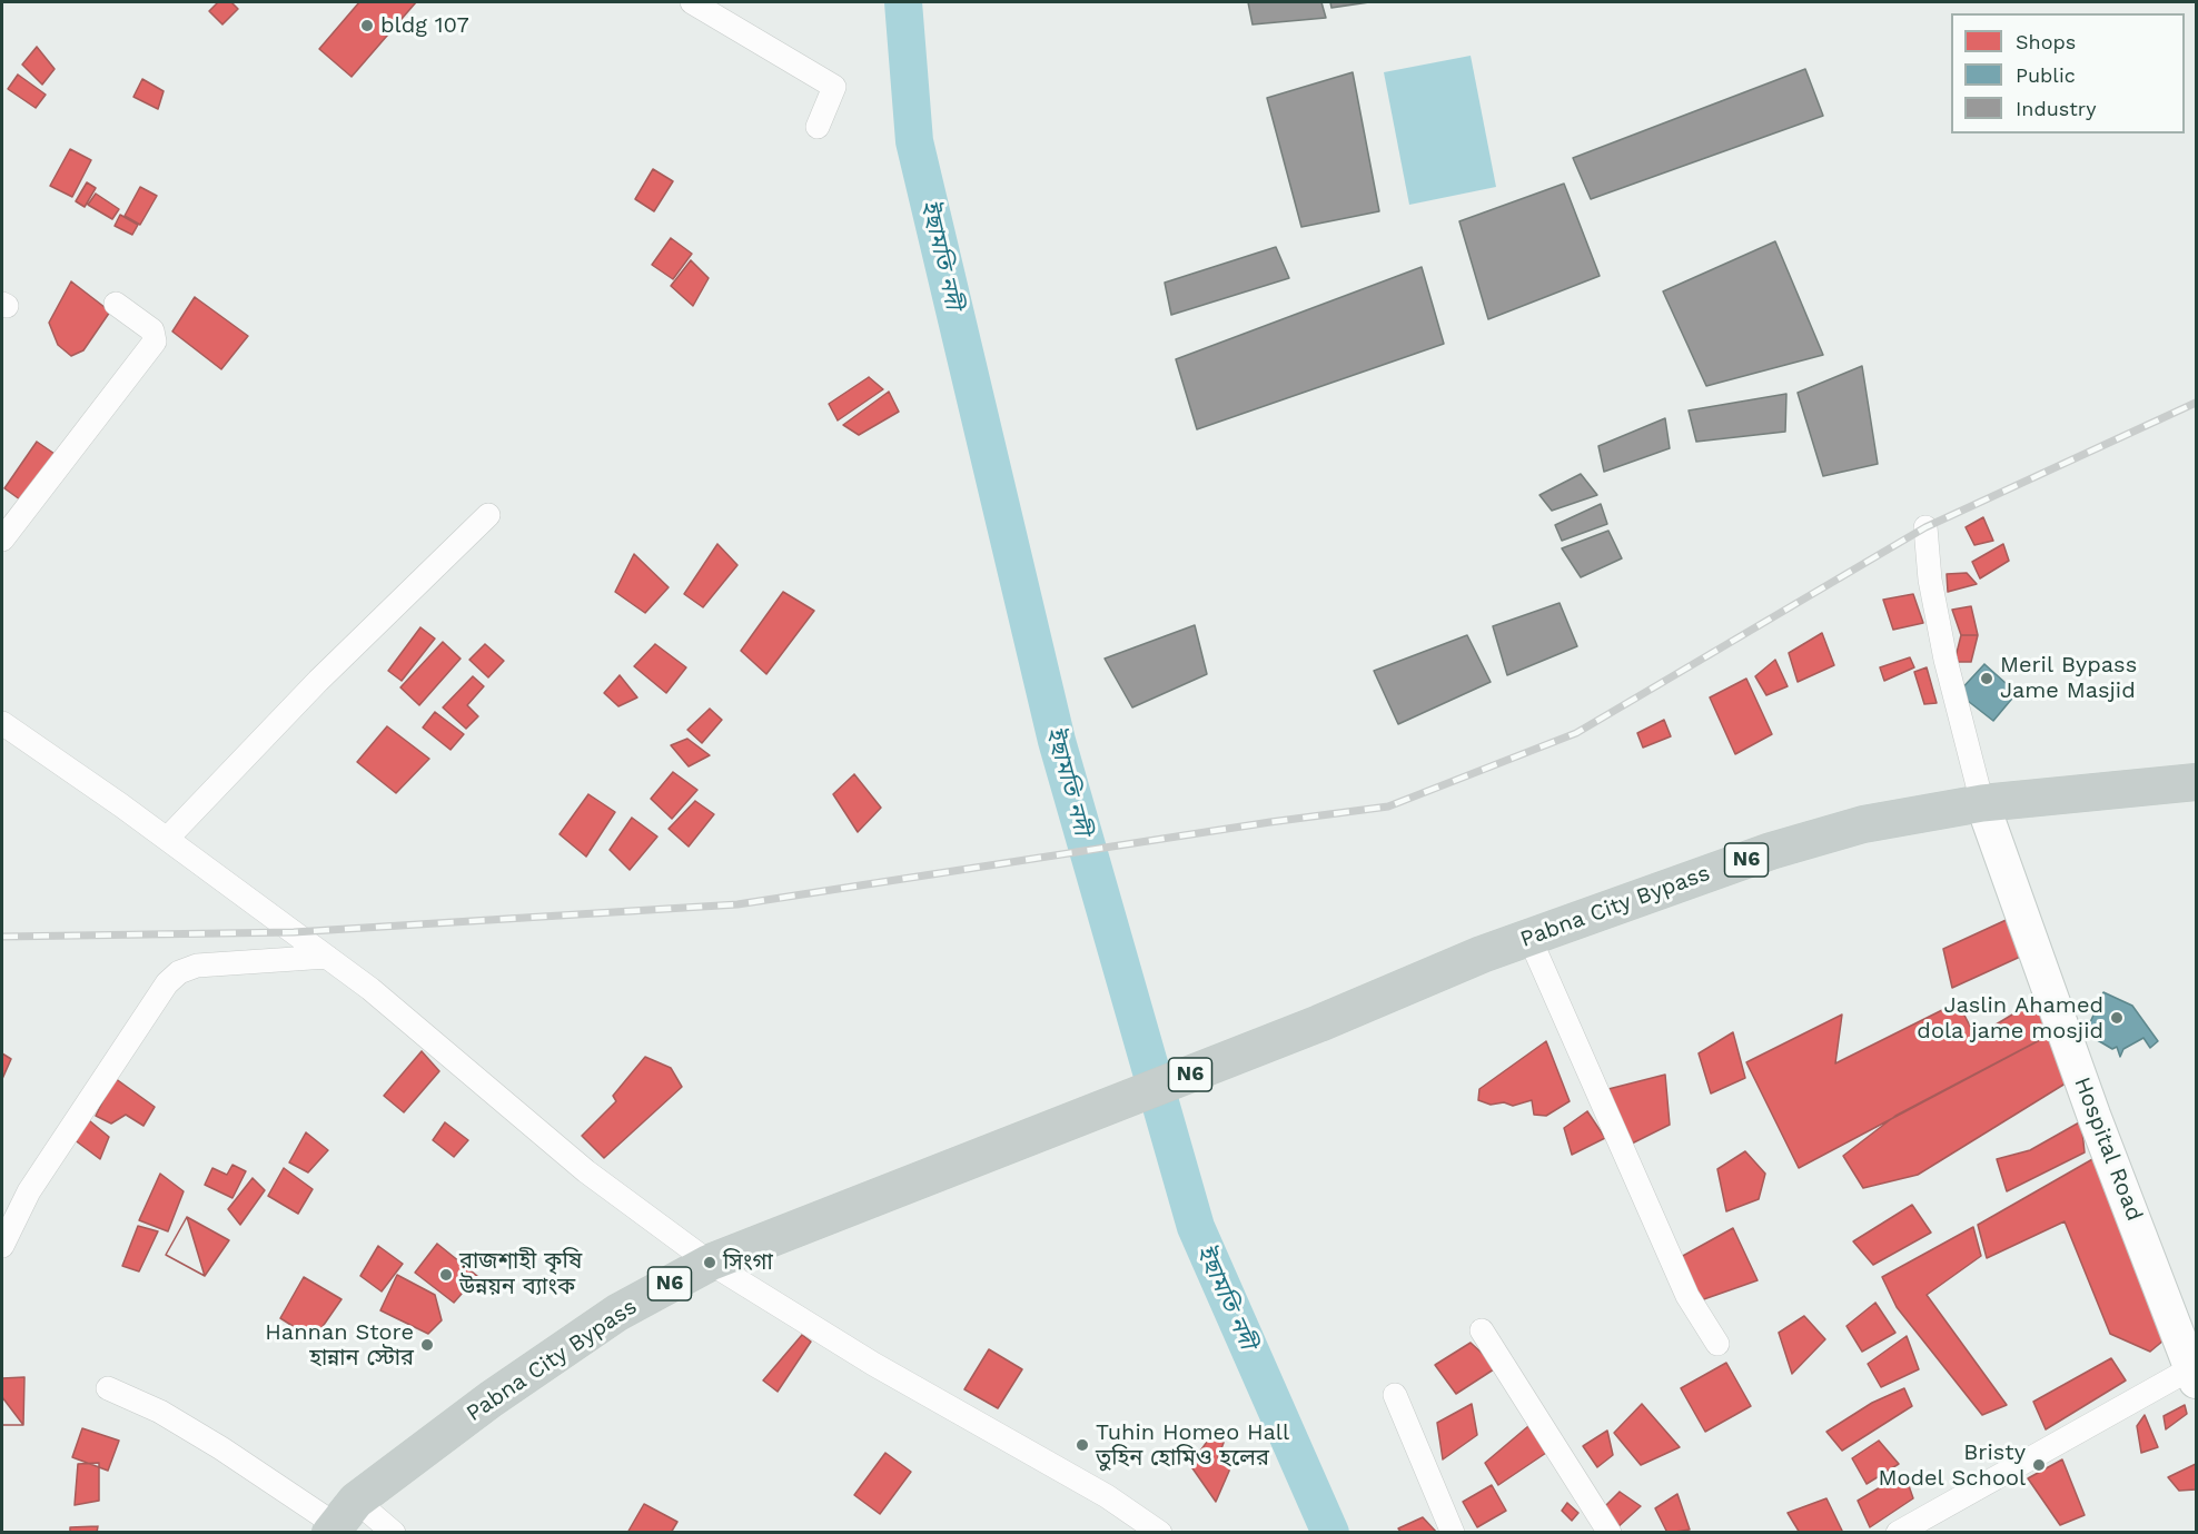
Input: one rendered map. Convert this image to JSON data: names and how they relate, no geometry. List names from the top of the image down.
{
  "streets": {
    "highway": ["N6", "Pabna City Bypass"],
    "main road": ["Hospital Road"]
  },
  "crossings": [
    ["Pabna City Bypass", "Hospital Road"]
  ],
  "water": ["ইছামতি নদী"],
  "places": [
    "bldg 107",
    "Meril Bypass Jame Masjid",
    "Jaslin Ahamed dola jame mosjid",
    "সিংগা",
    "রাজশাহী কৃষি উন্নয়ন ব্যাংক",
    "Hannan Store হান্নান স্টোর",
    "Tuhin Homeo Hall তুহিন হোমিও হলের",
    "Bristy Model School"
  ],
  "legend": ["Shops", "Public", "Industry"]
}
